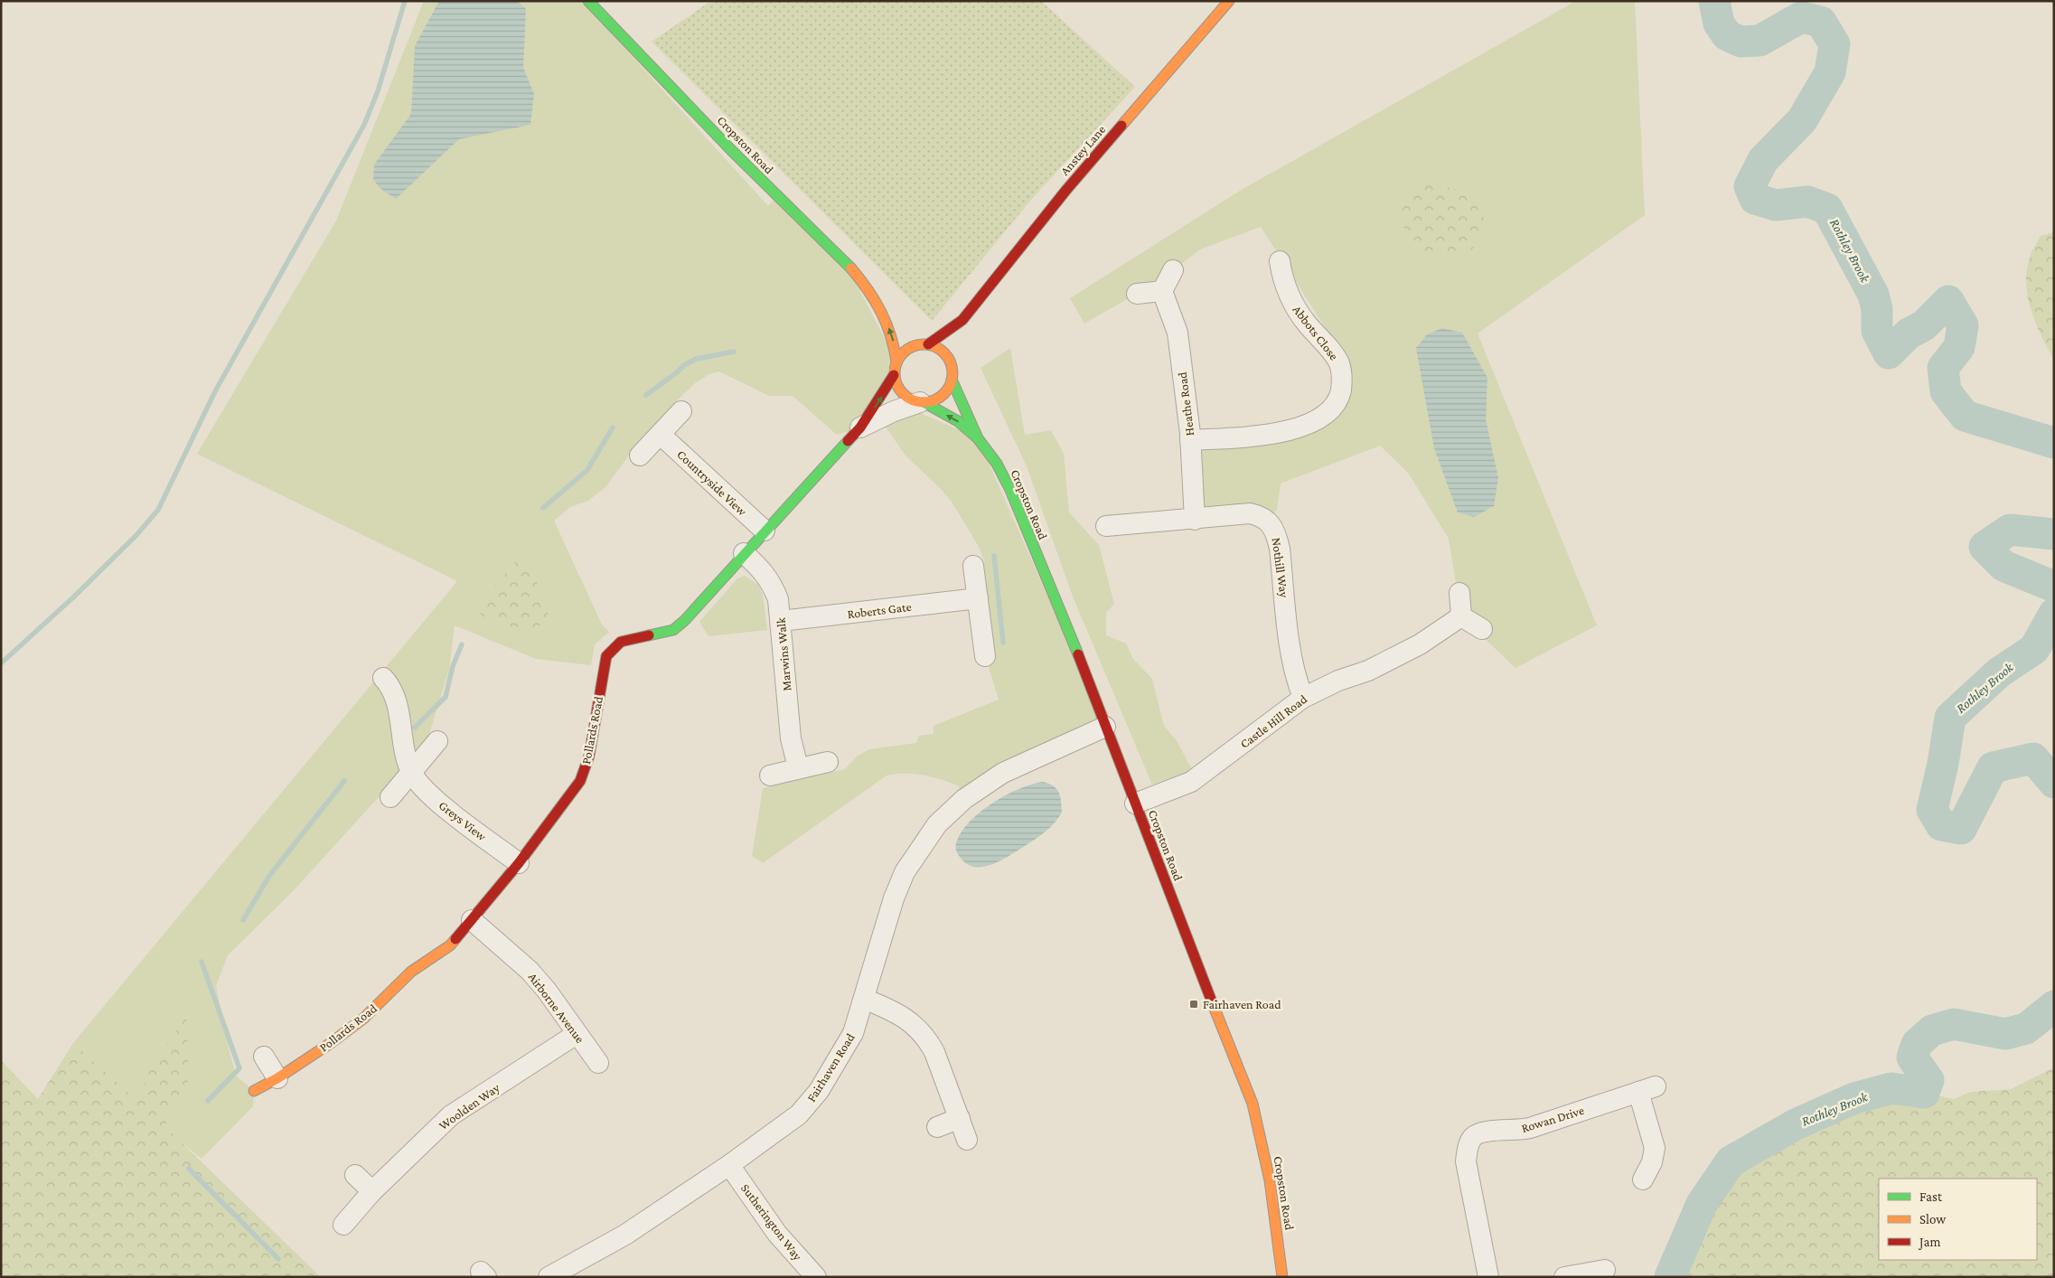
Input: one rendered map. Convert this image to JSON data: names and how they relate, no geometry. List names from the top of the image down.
{
  "streets": {
    "street": [
      "Cropston Road",
      "Anstey Lane",
      "Abbots Close",
      "Heathe Road",
      "Countryside View",
      "Nothill Way",
      "Roberts Gate",
      "Marwins Walk",
      "Castle Hill Road",
      "Pollards Road",
      "Greys View",
      "Airborne Avenue",
      "Fairhaven Road",
      "Woolden Way",
      "Rowan Drive",
      "Sutherington Way"
    ]
  },
  "crossings": [
    ["Cropston Road", "Anstey Lane"],
    ["Cropston Road", "Castle Hill Road"],
    ["Cropston Road", "Pollards Road"],
    ["Cropston Road", "Fairhaven Road"],
    ["Anstey Lane", "Pollards Road"],
    ["Abbots Close", "Heathe Road"],
    ["Heathe Road", "Nothill Way"],
    ["Countryside View", "Pollards Road"],
    ["Nothill Way", "Castle Hill Road"],
    ["Roberts Gate", "Marwins Walk"],
    ["Marwins Walk", "Pollards Road"],
    ["Pollards Road", "Greys View"],
    ["Pollards Road", "Airborne Avenue"],
    ["Airborne Avenue", "Woolden Way"],
    ["Fairhaven Road", "Sutherington Way"]
  ],
  "water": ["Rothley Brook"],
  "places": {
    "transit": ["Fairhaven Road"]
  },
  "legend": ["Fast", "Slow", "Jam"]
}
